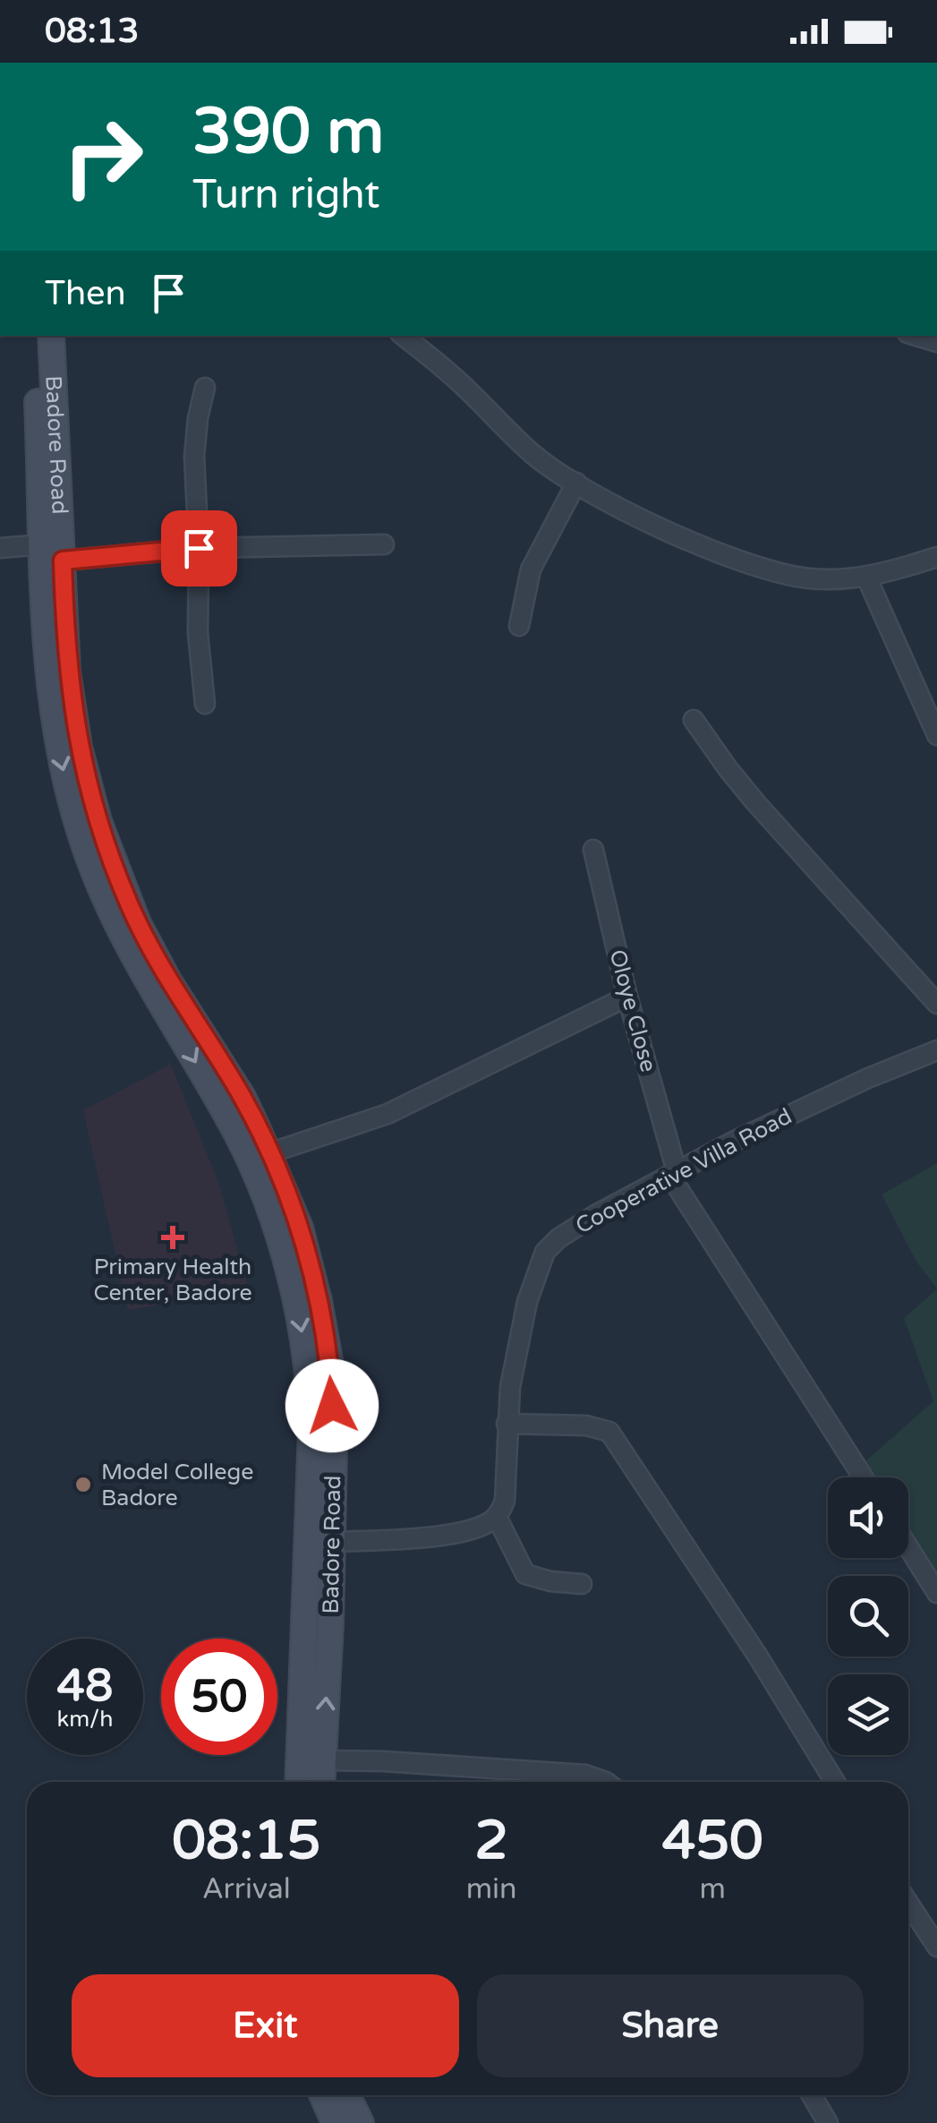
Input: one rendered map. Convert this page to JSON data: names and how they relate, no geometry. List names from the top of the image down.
{
  "streets": {
    "main road": ["Badore Road"],
    "street": ["Oloye Close", "Cooperative Villa Road"]
  },
  "crossings": [
    ["Oloye Close", "Cooperative Villa Road"]
  ],
  "places": {
    "health": ["Primary Health Center, Badore"],
    "other": ["Model College Badore"]
  },
  "page": {
    "status": "08:13",
    "turn": ["390 m", "Turn right"],
    "then": "Then",
    "speed": "48 km/h",
    "limit": "50",
    "eta": [
      "08:15",
      "Arrival",
      "2",
      "min",
      "450",
      "m"
    ],
    "buttons": ["Exit", "Share"]
  }
}
